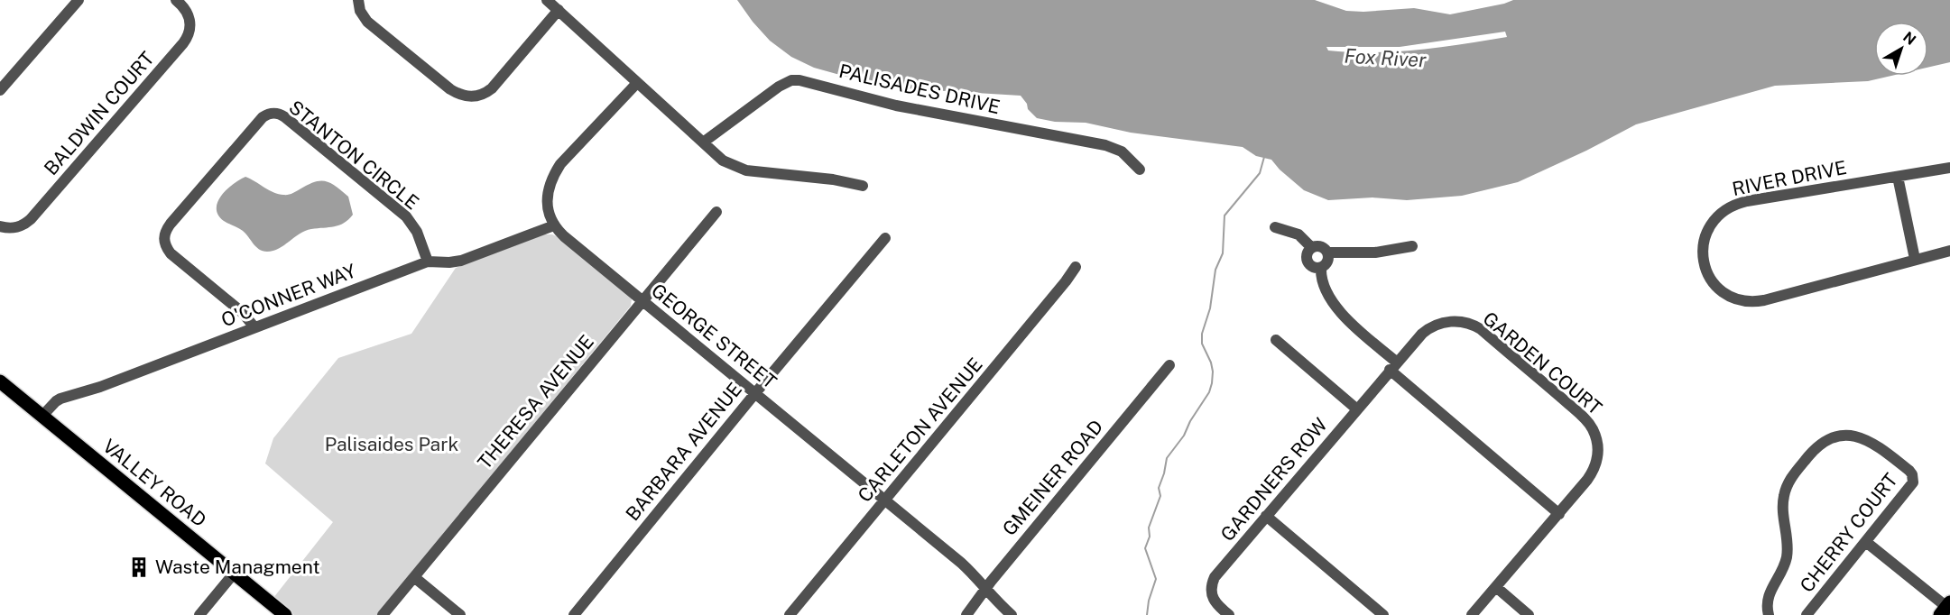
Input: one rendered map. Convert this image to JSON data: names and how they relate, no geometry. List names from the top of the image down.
{
  "streets": {
    "main road": ["VALLEY ROAD"],
    "street": [
      "PALISADES DRIVE",
      "BALDWIN COURT",
      "STANTON CIRCLE",
      "RIVER DRIVE",
      "O'CONNER WAY",
      "GEORGE STREET",
      "GARDEN COURT",
      "THERESA AVENUE",
      "CARLETON AVENUE",
      "BARBARA AVENUE",
      "GMEINER ROAD",
      "GARDNERS ROW",
      "CHERRY COURT"
    ]
  },
  "crossings": [
    ["STANTON CIRCLE", "O'CONNER WAY"],
    ["O'CONNER WAY", "GEORGE STREET"],
    ["O'CONNER WAY", "VALLEY ROAD"],
    ["GEORGE STREET", "THERESA AVENUE"],
    ["GEORGE STREET", "CARLETON AVENUE"],
    ["GEORGE STREET", "BARBARA AVENUE"],
    ["GEORGE STREET", "GMEINER ROAD"],
    ["GARDEN COURT", "GARDNERS ROW"]
  ],
  "water": ["Fox River"],
  "parks": ["Palisaides Park"],
  "places": {
    "building": ["Waste Managment"]
  },
  "north": "top right"
}
